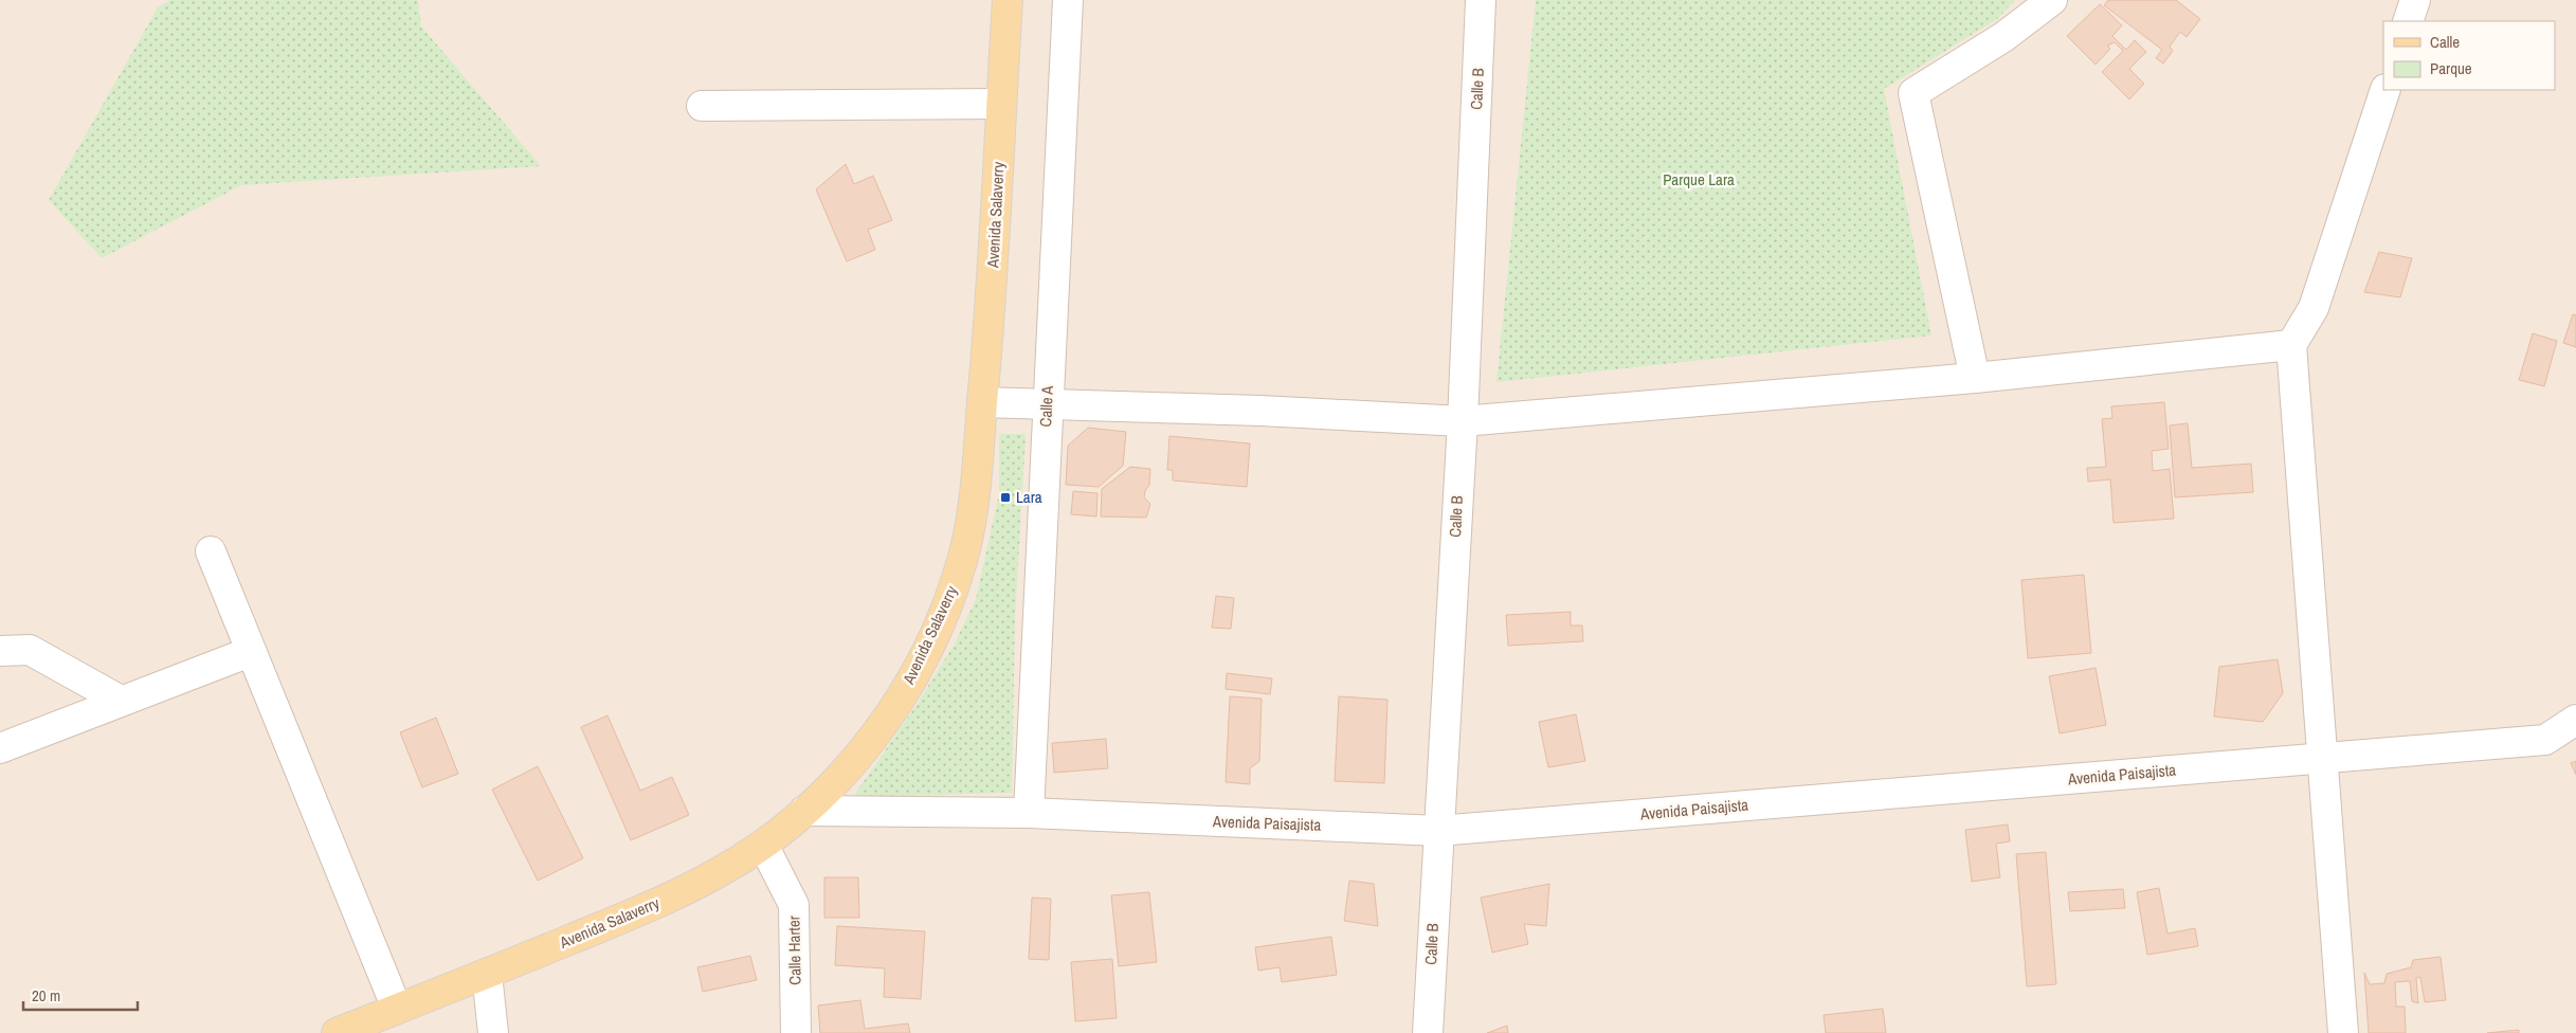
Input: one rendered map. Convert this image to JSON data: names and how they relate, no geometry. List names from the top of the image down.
{
  "streets": {
    "main road": ["Avenida Salaverry"],
    "street": [
      "Calle B",
      "Calle A",
      "Avenida Paisajista",
      "Calle Harter"
    ]
  },
  "crossings": [
    ["Calle B", "Avenida Paisajista"],
    ["Avenida Salaverry", "Avenida Paisajista"],
    ["Avenida Salaverry", "Calle Harter"],
    ["Calle A", "Avenida Paisajista"]
  ],
  "parks": ["Parque Lara"],
  "places": {
    "transit": ["Lara"]
  },
  "legend": ["Calle", "Parque"],
  "scale_bar": "20 m"
}
